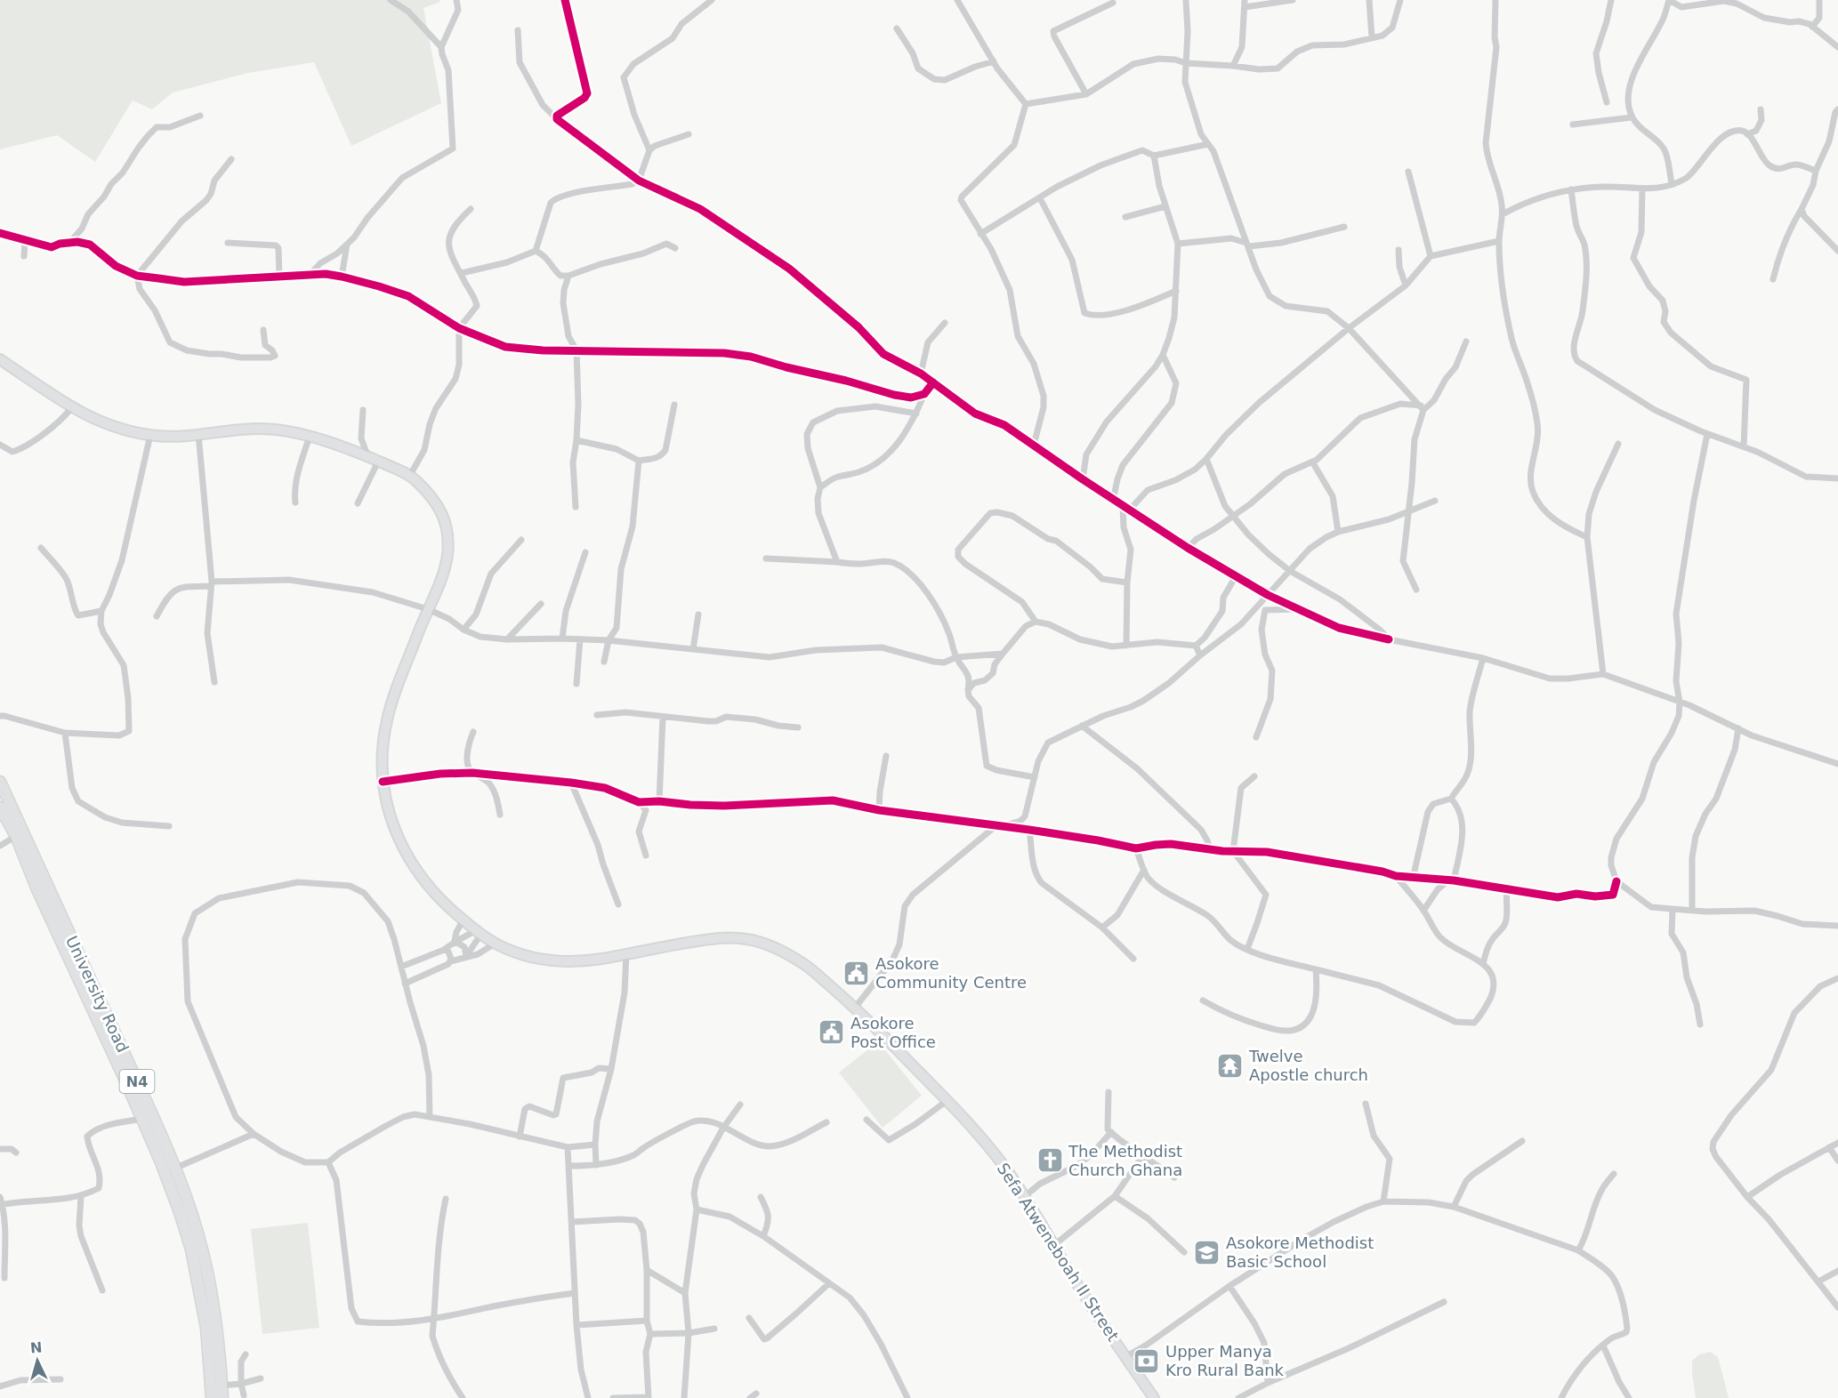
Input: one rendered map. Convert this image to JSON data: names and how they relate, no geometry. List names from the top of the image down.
{
  "streets": {
    "highway": ["University Road", "N4"],
    "main road": ["Sefa Atweneboah II Street"]
  },
  "places": {
    "public building": ["Asokore Community Centre", "Asokore Post Office"],
    "temple": ["Twelve Apostle church"],
    "church": ["The Methodist Church Ghana"],
    "school or university": ["Asokore Methodist Basic School"],
    "bank": ["Upper Manya Kro Rural Bank"]
  },
  "north": "top"
}
